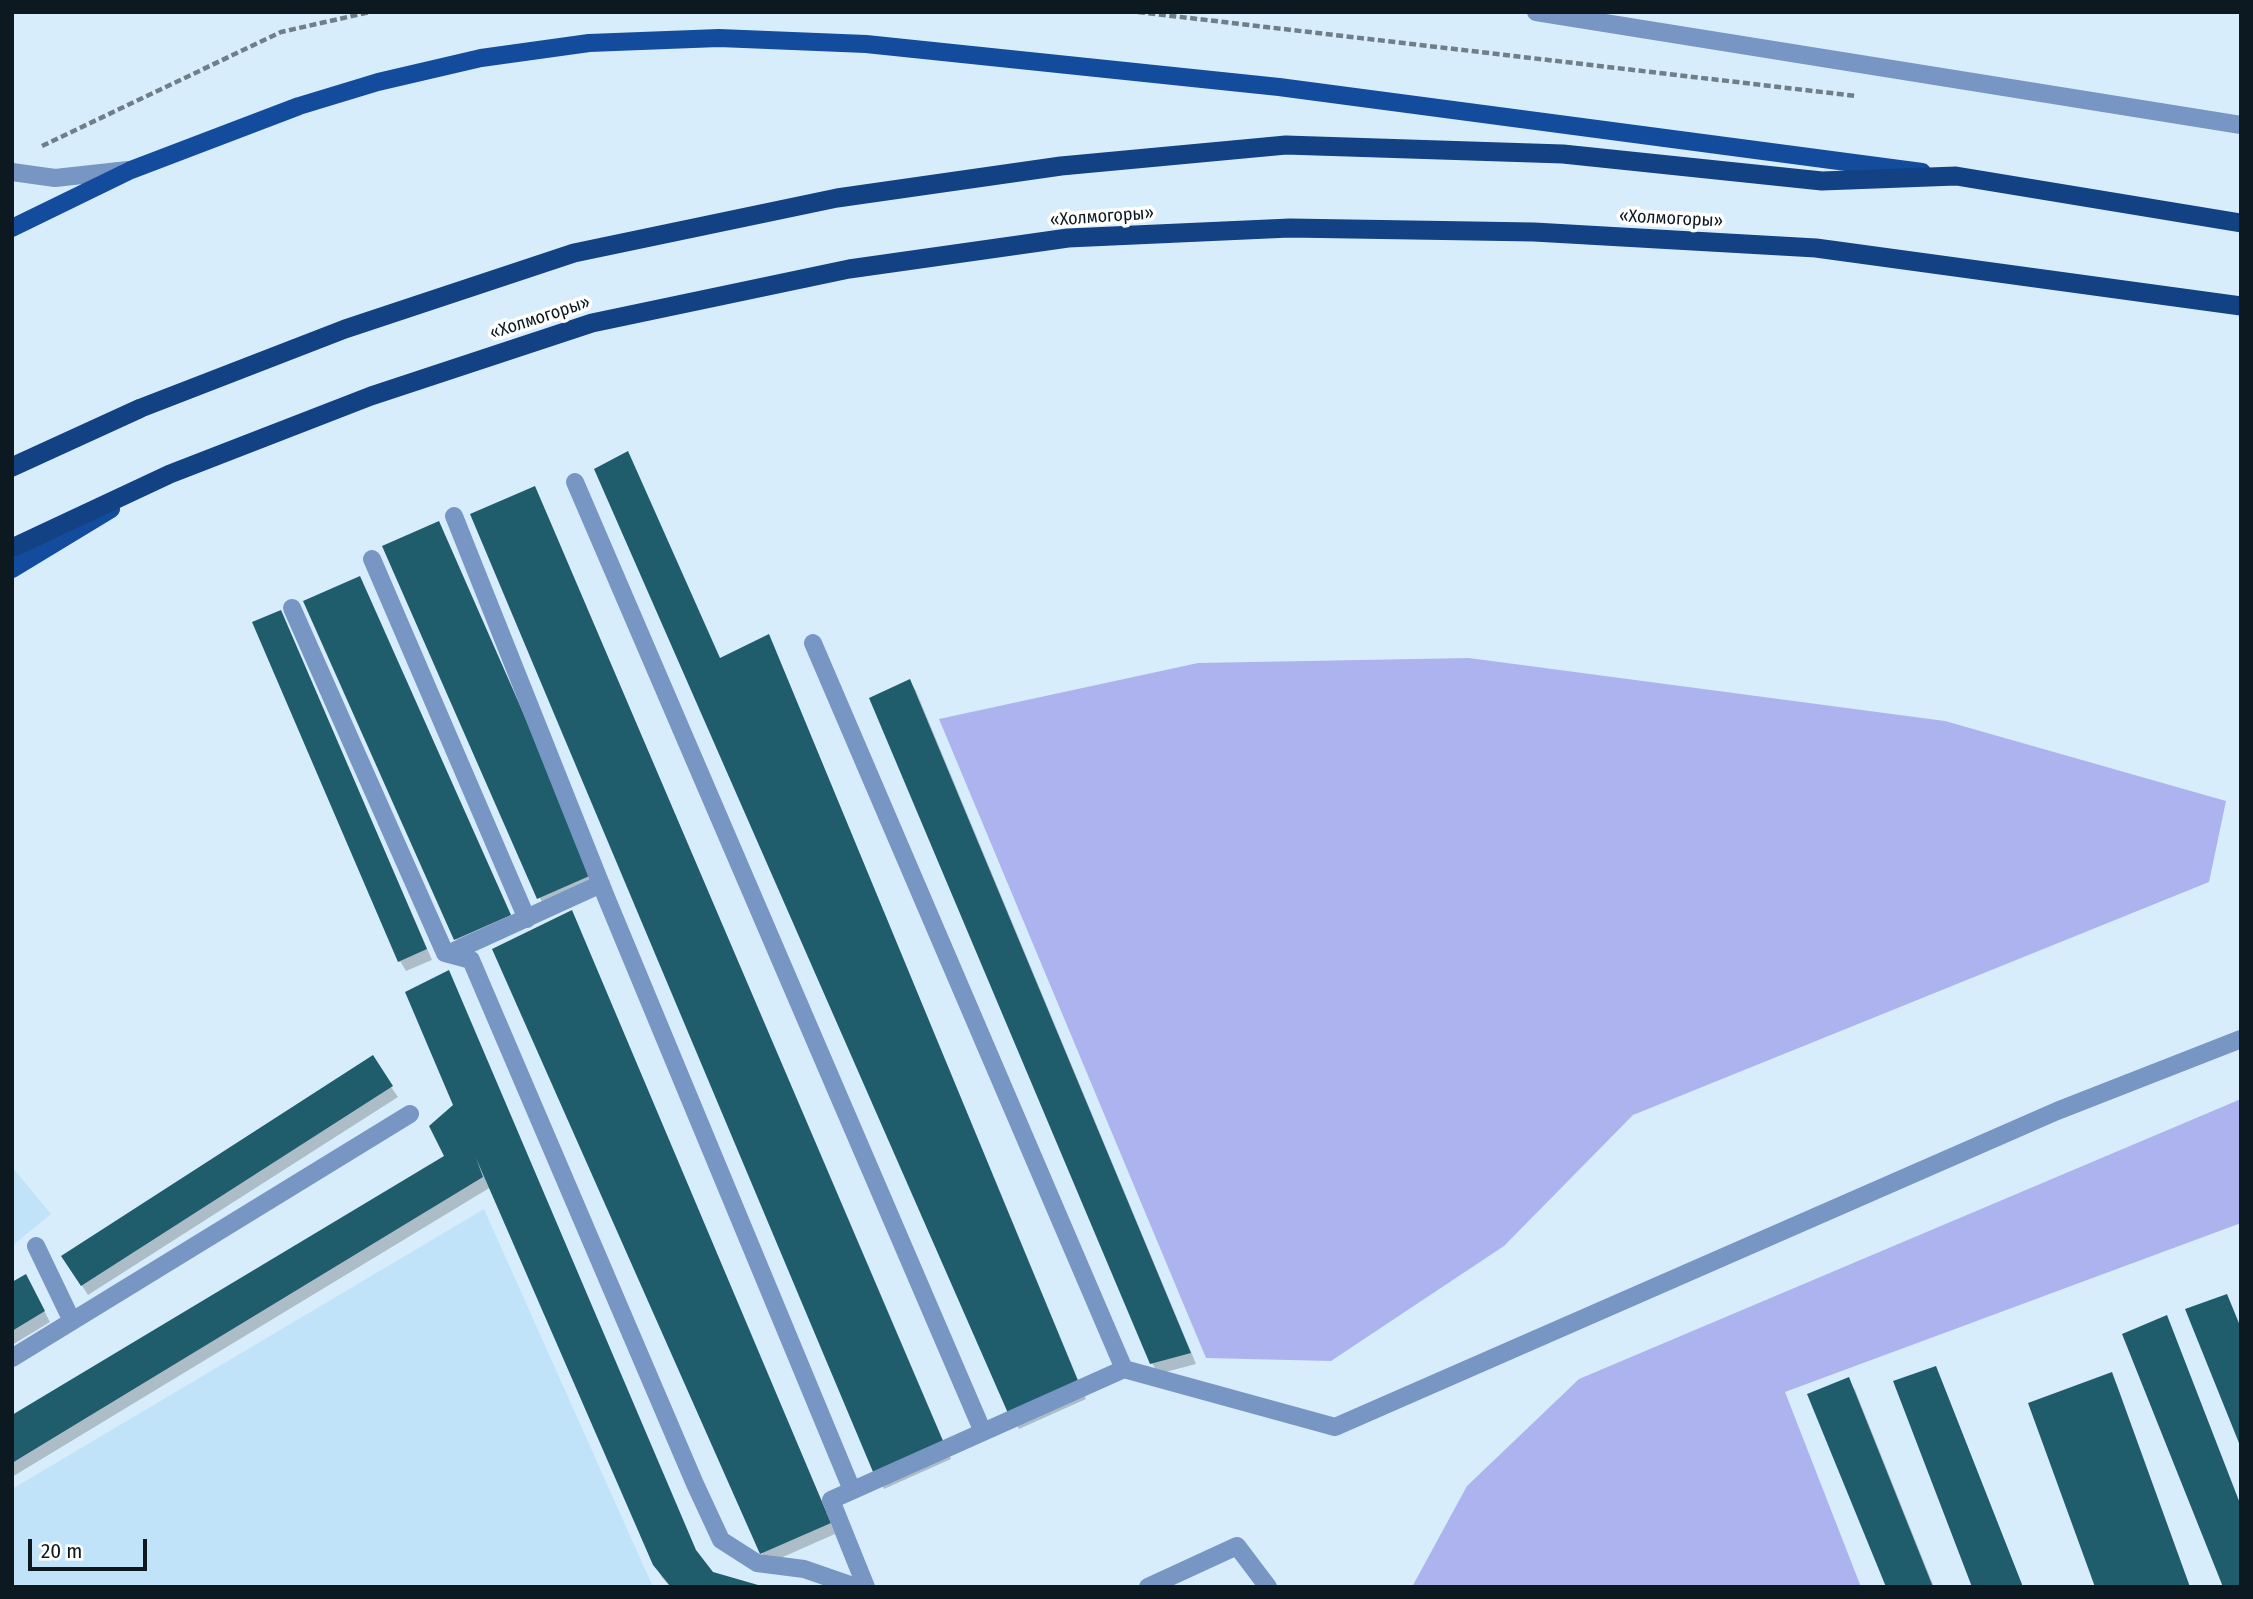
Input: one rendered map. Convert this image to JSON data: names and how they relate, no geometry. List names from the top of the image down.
{
  "streets": {
    "highway": ["«Холмогоры»"]
  },
  "scale_bar": "20 m"
}
